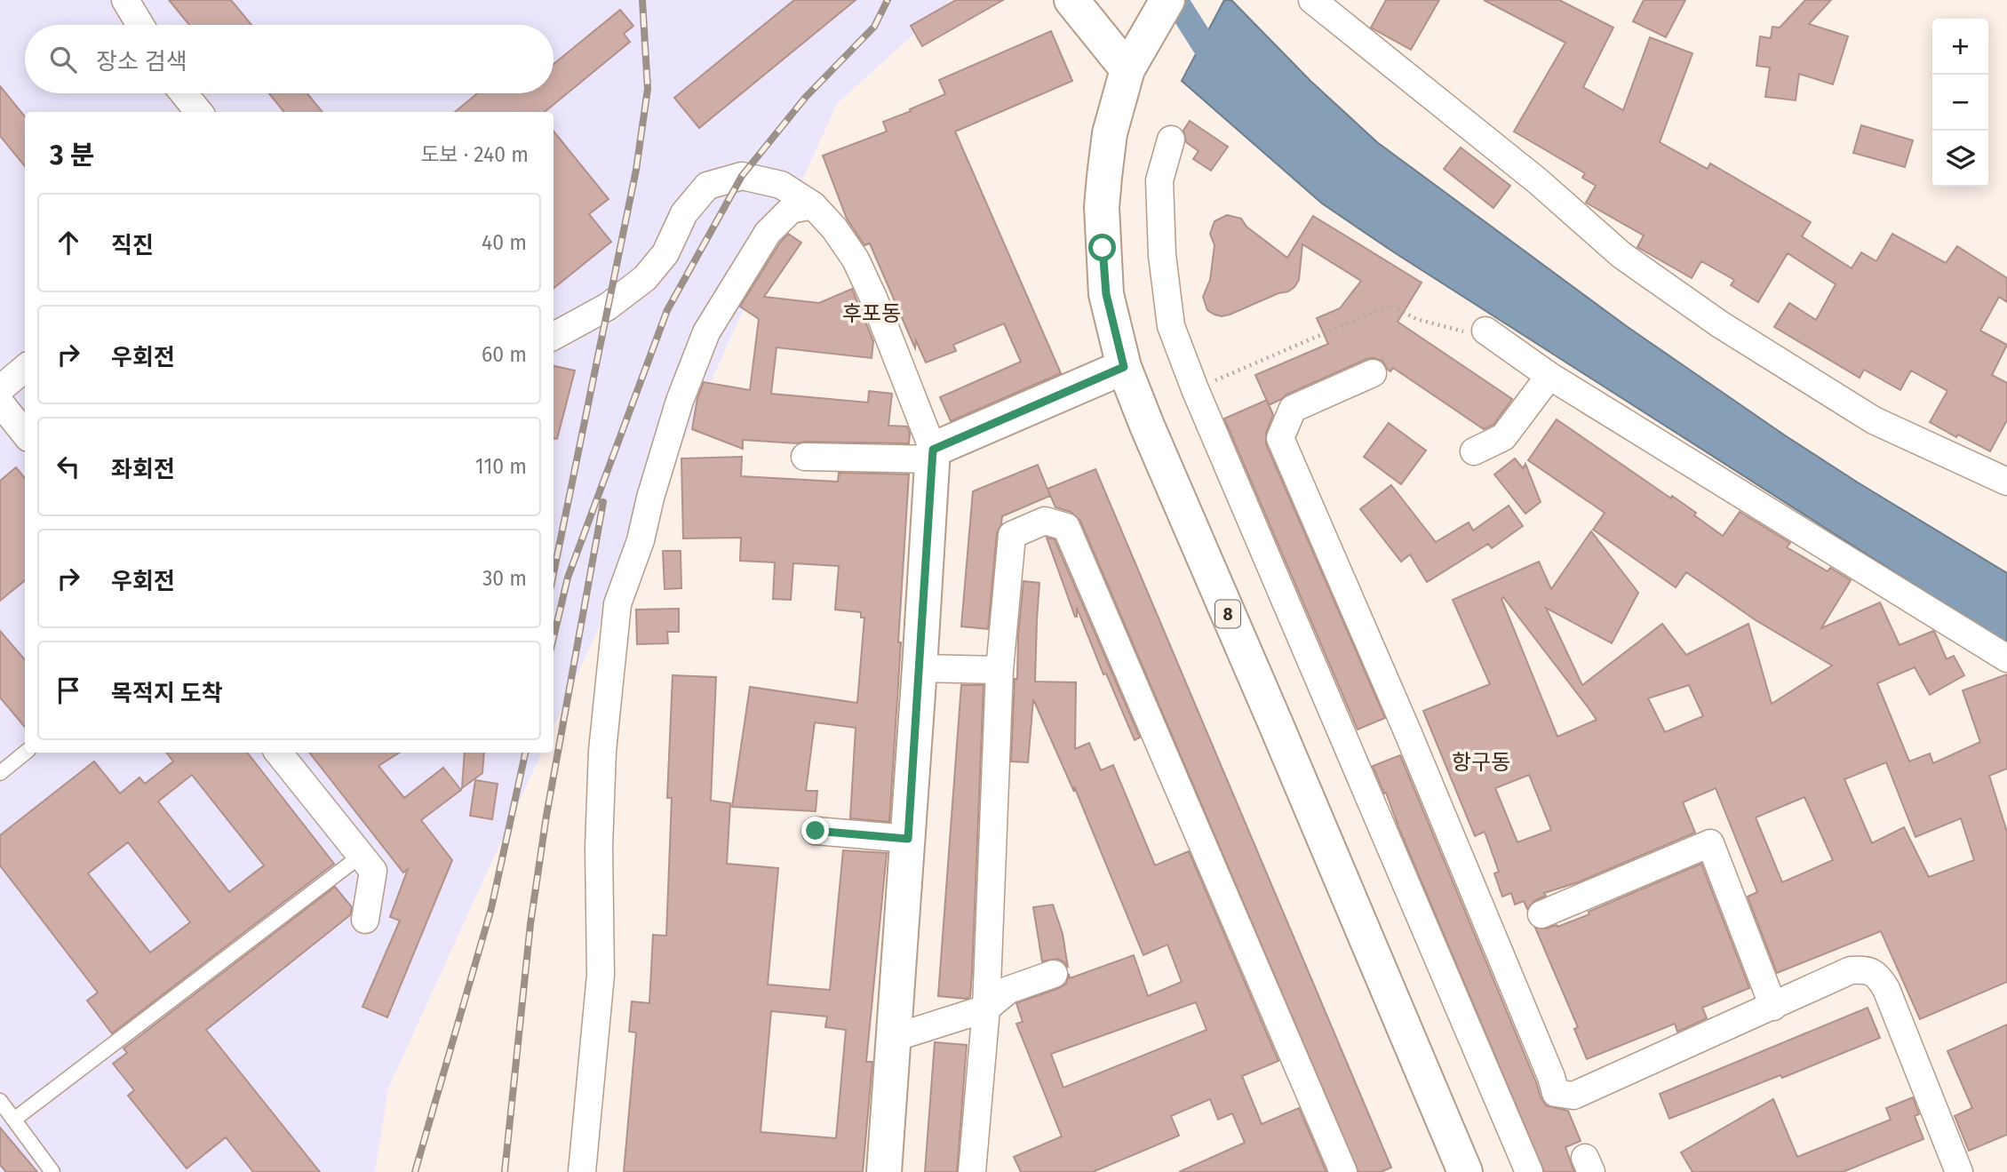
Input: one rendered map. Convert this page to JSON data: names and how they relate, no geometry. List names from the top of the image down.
{
  "streets": {
    "main road": ["8"]
  },
  "districts": ["후포동", "항구동"],
  "page": {
    "map_buttons": ["+", "−"],
    "search": "장소 검색",
    "heading": ["3 분", "도보 · 240 m"],
    "list": [
      ["직진", "40 m"],
      ["우회전", "60 m"],
      ["좌회전", "110 m"],
      ["우회전", "30 m"],
      "목적지 도착"
    ]
  }
}
